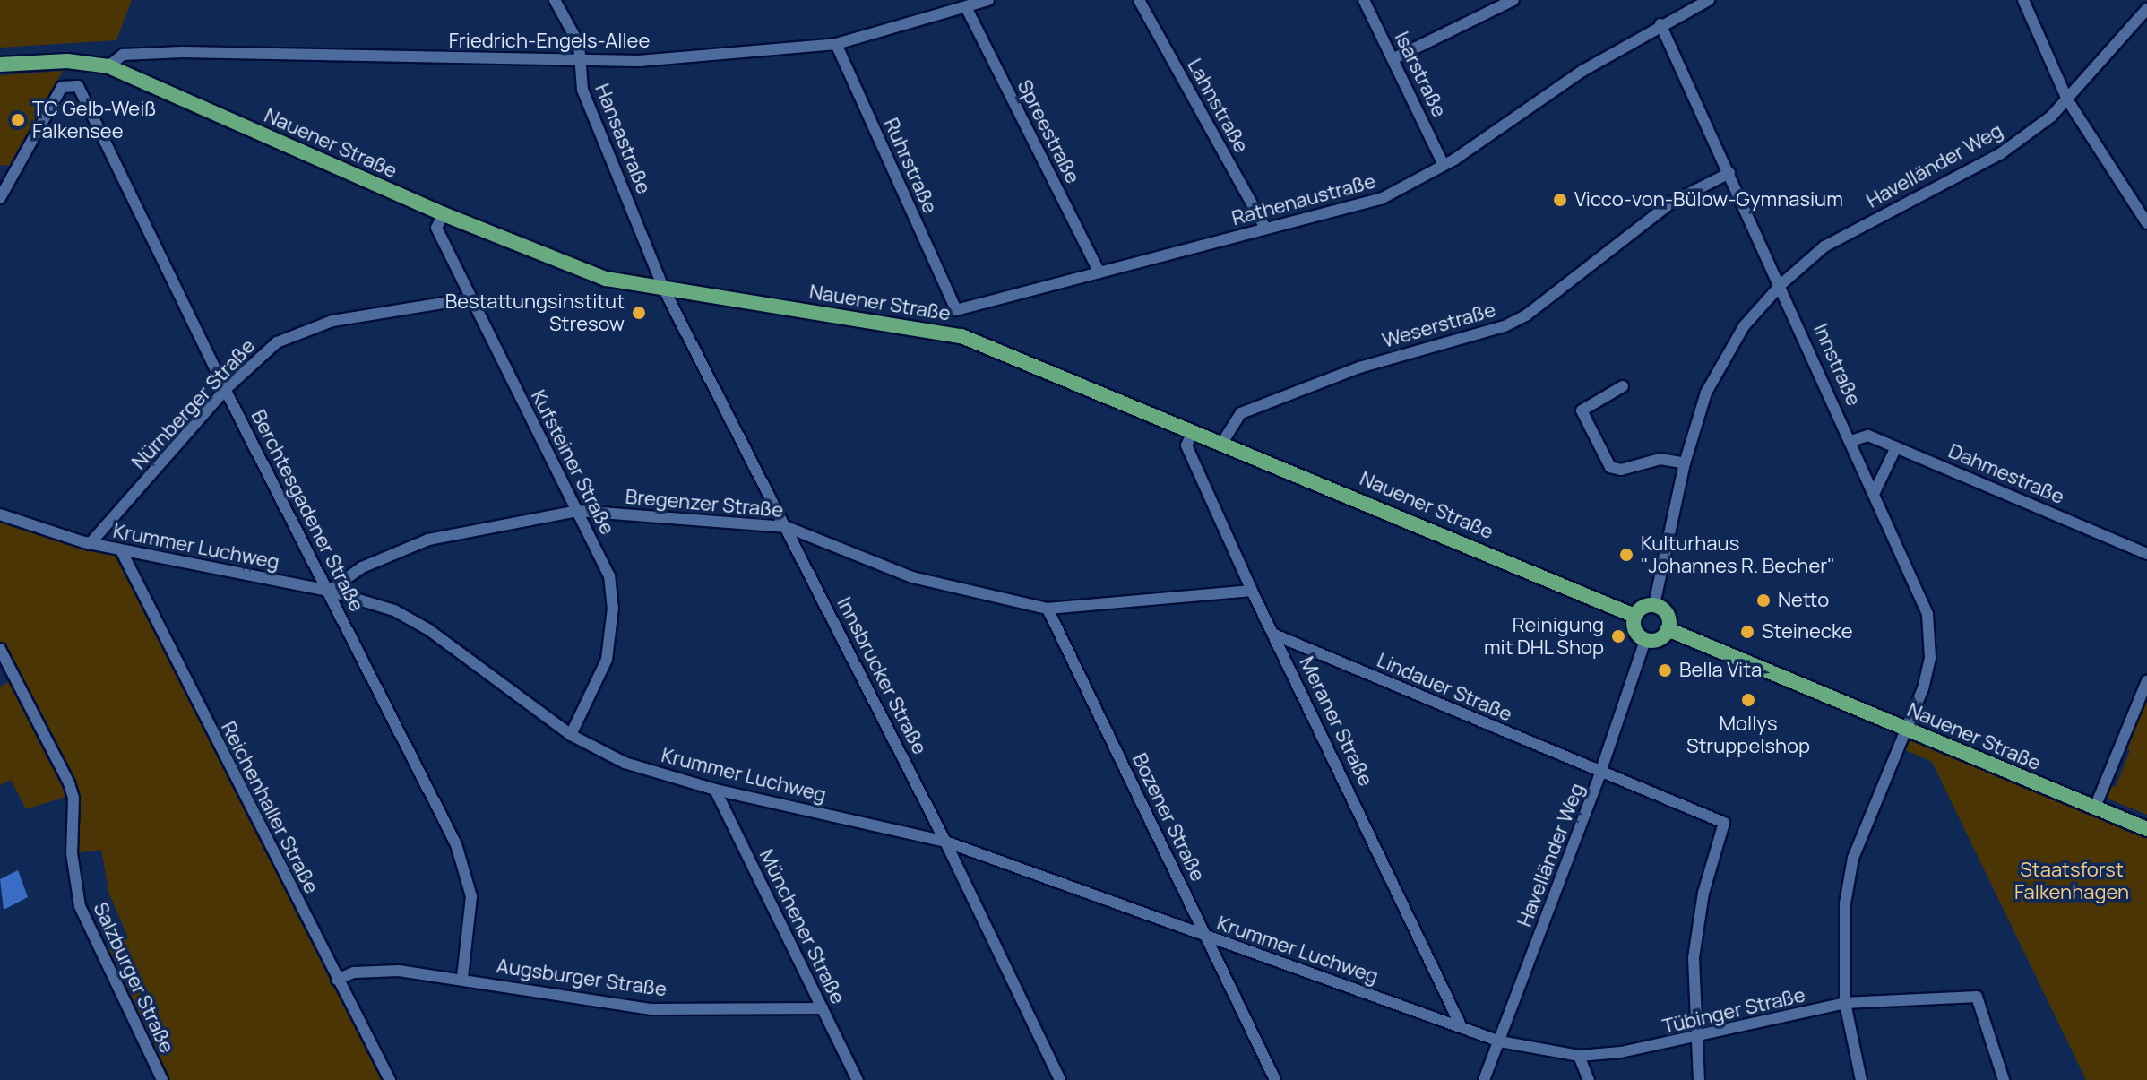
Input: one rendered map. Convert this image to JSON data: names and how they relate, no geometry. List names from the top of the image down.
{
  "streets": {
    "main road": ["Nauener Straße"],
    "street": [
      "Friedrich-Engels-Allee",
      "Isarstraße",
      "Lahnstraße",
      "Spreestraße",
      "Hansastraße",
      "Ruhrstraße",
      "Havelländer Weg",
      "Rathenaustraße",
      "Weserstraße",
      "Innstraße",
      "Nürnberger Straße",
      "Kufsteiner Straße",
      "Dahmestraße",
      "Bregenzer Straße",
      "Berchtesgadener Straße",
      "Krummer Luchweg",
      "Innsbrucker Straße",
      "Lindauer Straße",
      "Meraner Straße",
      "Reichenhaller Straße",
      "Bozener Straße",
      "Münchener Straße",
      "Salzburger Straße",
      "Augsburger Straße",
      "Tübinger Straße"
    ]
  },
  "crossings": [
    ["Friedrich-Engels-Allee", "Spreestraße"],
    ["Friedrich-Engels-Allee", "Hansastraße"],
    ["Friedrich-Engels-Allee", "Nauener Straße"],
    ["Friedrich-Engels-Allee", "Ruhrstraße"],
    ["Isarstraße", "Rathenaustraße"],
    ["Lahnstraße", "Rathenaustraße"],
    ["Spreestraße", "Rathenaustraße"],
    ["Hansastraße", "Nauener Straße"],
    ["Hansastraße", "Innsbrucker Straße"],
    ["Nauener Straße", "Havelländer Weg"],
    ["Nauener Straße", "Weserstraße"],
    ["Nauener Straße", "Innstraße"],
    ["Nauener Straße", "Kufsteiner Straße"],
    ["Nauener Straße", "Innsbrucker Straße"],
    ["Nauener Straße", "Meraner Straße"],
    ["Ruhrstraße", "Rathenaustraße"],
    ["Havelländer Weg", "Innstraße"],
    ["Havelländer Weg", "Krummer Luchweg"],
    ["Havelländer Weg", "Lindauer Straße"],
    ["Havelländer Weg", "Tübinger Straße"],
    ["Rathenaustraße", "Innstraße"],
    ["Weserstraße", "Innstraße"],
    ["Innstraße", "Dahmestraße"],
    ["Innstraße", "Tübinger Straße"],
    ["Nürnberger Straße", "Kufsteiner Straße"],
    ["Nürnberger Straße", "Berchtesgadener Straße"],
    ["Nürnberger Straße", "Krummer Luchweg"],
    ["Kufsteiner Straße", "Bregenzer Straße"],
    ["Kufsteiner Straße", "Krummer Luchweg"],
    ["Bregenzer Straße", "Berchtesgadener Straße"],
    ["Bregenzer Straße", "Krummer Luchweg"],
    ["Bregenzer Straße", "Innsbrucker Straße"],
    ["Bregenzer Straße", "Meraner Straße"],
    ["Bregenzer Straße", "Bozener Straße"],
    ["Berchtesgadener Straße", "Krummer Luchweg"],
    ["Berchtesgadener Straße", "Augsburger Straße"],
    ["Krummer Luchweg", "Innsbrucker Straße"],
    ["Krummer Luchweg", "Meraner Straße"],
    ["Krummer Luchweg", "Reichenhaller Straße"],
    ["Krummer Luchweg", "Bozener Straße"],
    ["Krummer Luchweg", "Münchener Straße"],
    ["Krummer Luchweg", "Tübinger Straße"],
    ["Lindauer Straße", "Meraner Straße"],
    ["Lindauer Straße", "Tübinger Straße"],
    ["Reichenhaller Straße", "Augsburger Straße"],
    ["Münchener Straße", "Augsburger Straße"]
  ],
  "parks": ["Staatsforst Falkenhagen"],
  "places": [
    "TC Gelb-Weiß Falkensee",
    "Vicco-von-Bülow-Gymnasium",
    "Bestattungsinstitut Stresow",
    "Kulturhaus \"Johannes R. Becher\"",
    "Netto",
    "Steinecke",
    "Reinigung mit DHL Shop",
    "Bella Vita",
    "Mollys Struppelshop"
  ]
}
